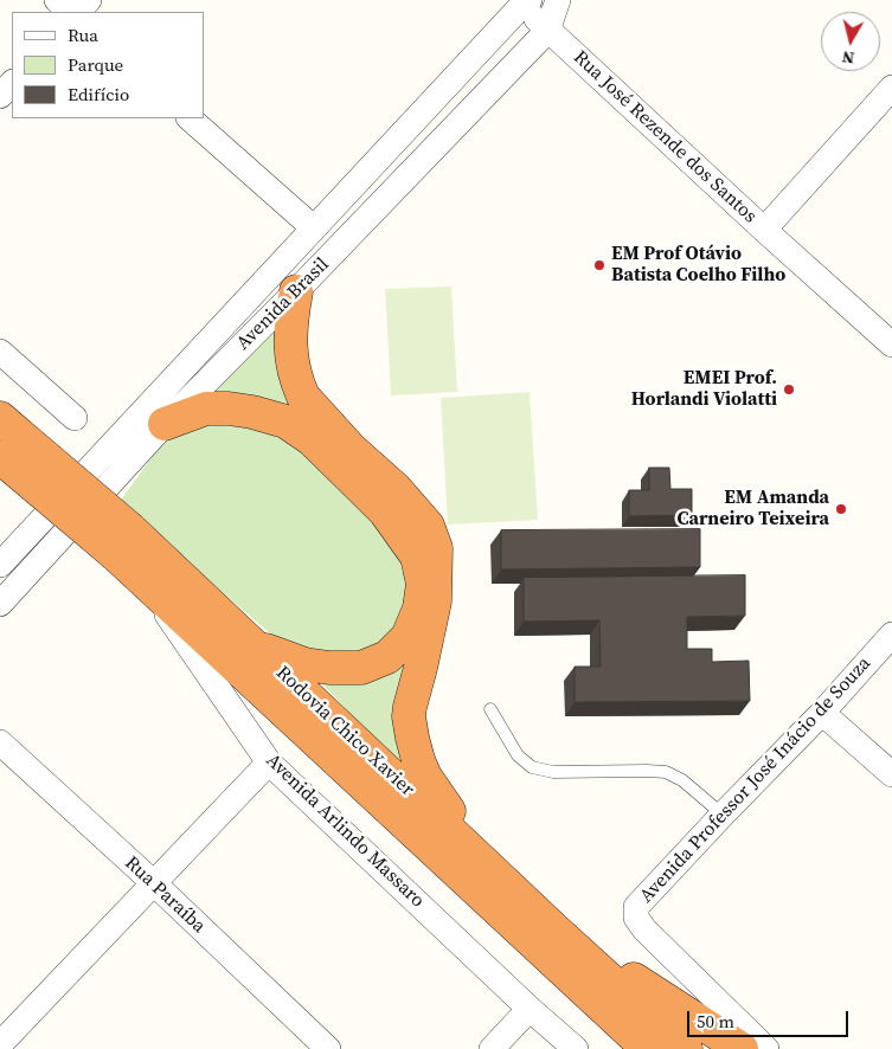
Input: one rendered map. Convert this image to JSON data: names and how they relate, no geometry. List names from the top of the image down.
{
  "streets": {
    "highway": ["Rodovia Chico Xavier"],
    "street": [
      "Rua José Rezende dos Santos",
      "Avenida Brasil",
      "Avenida Professor José Inácio de Souza",
      "Avenida Arlindo Massaro",
      "Rua Paraíba"
    ]
  },
  "crossings": [
    ["Rua José Rezende dos Santos", "Avenida Brasil"],
    ["Rodovia Chico Xavier", "Avenida Arlindo Massaro"]
  ],
  "places": ["EM Prof Otávio Batista Coelho Filho", "EMEI Prof. Horlandi Violatti", "EM Amanda Carneiro Teixeira"],
  "legend": ["Rua", "Parque", "Edifício"],
  "scale_bar": "50 m",
  "north": "bottom"
}
